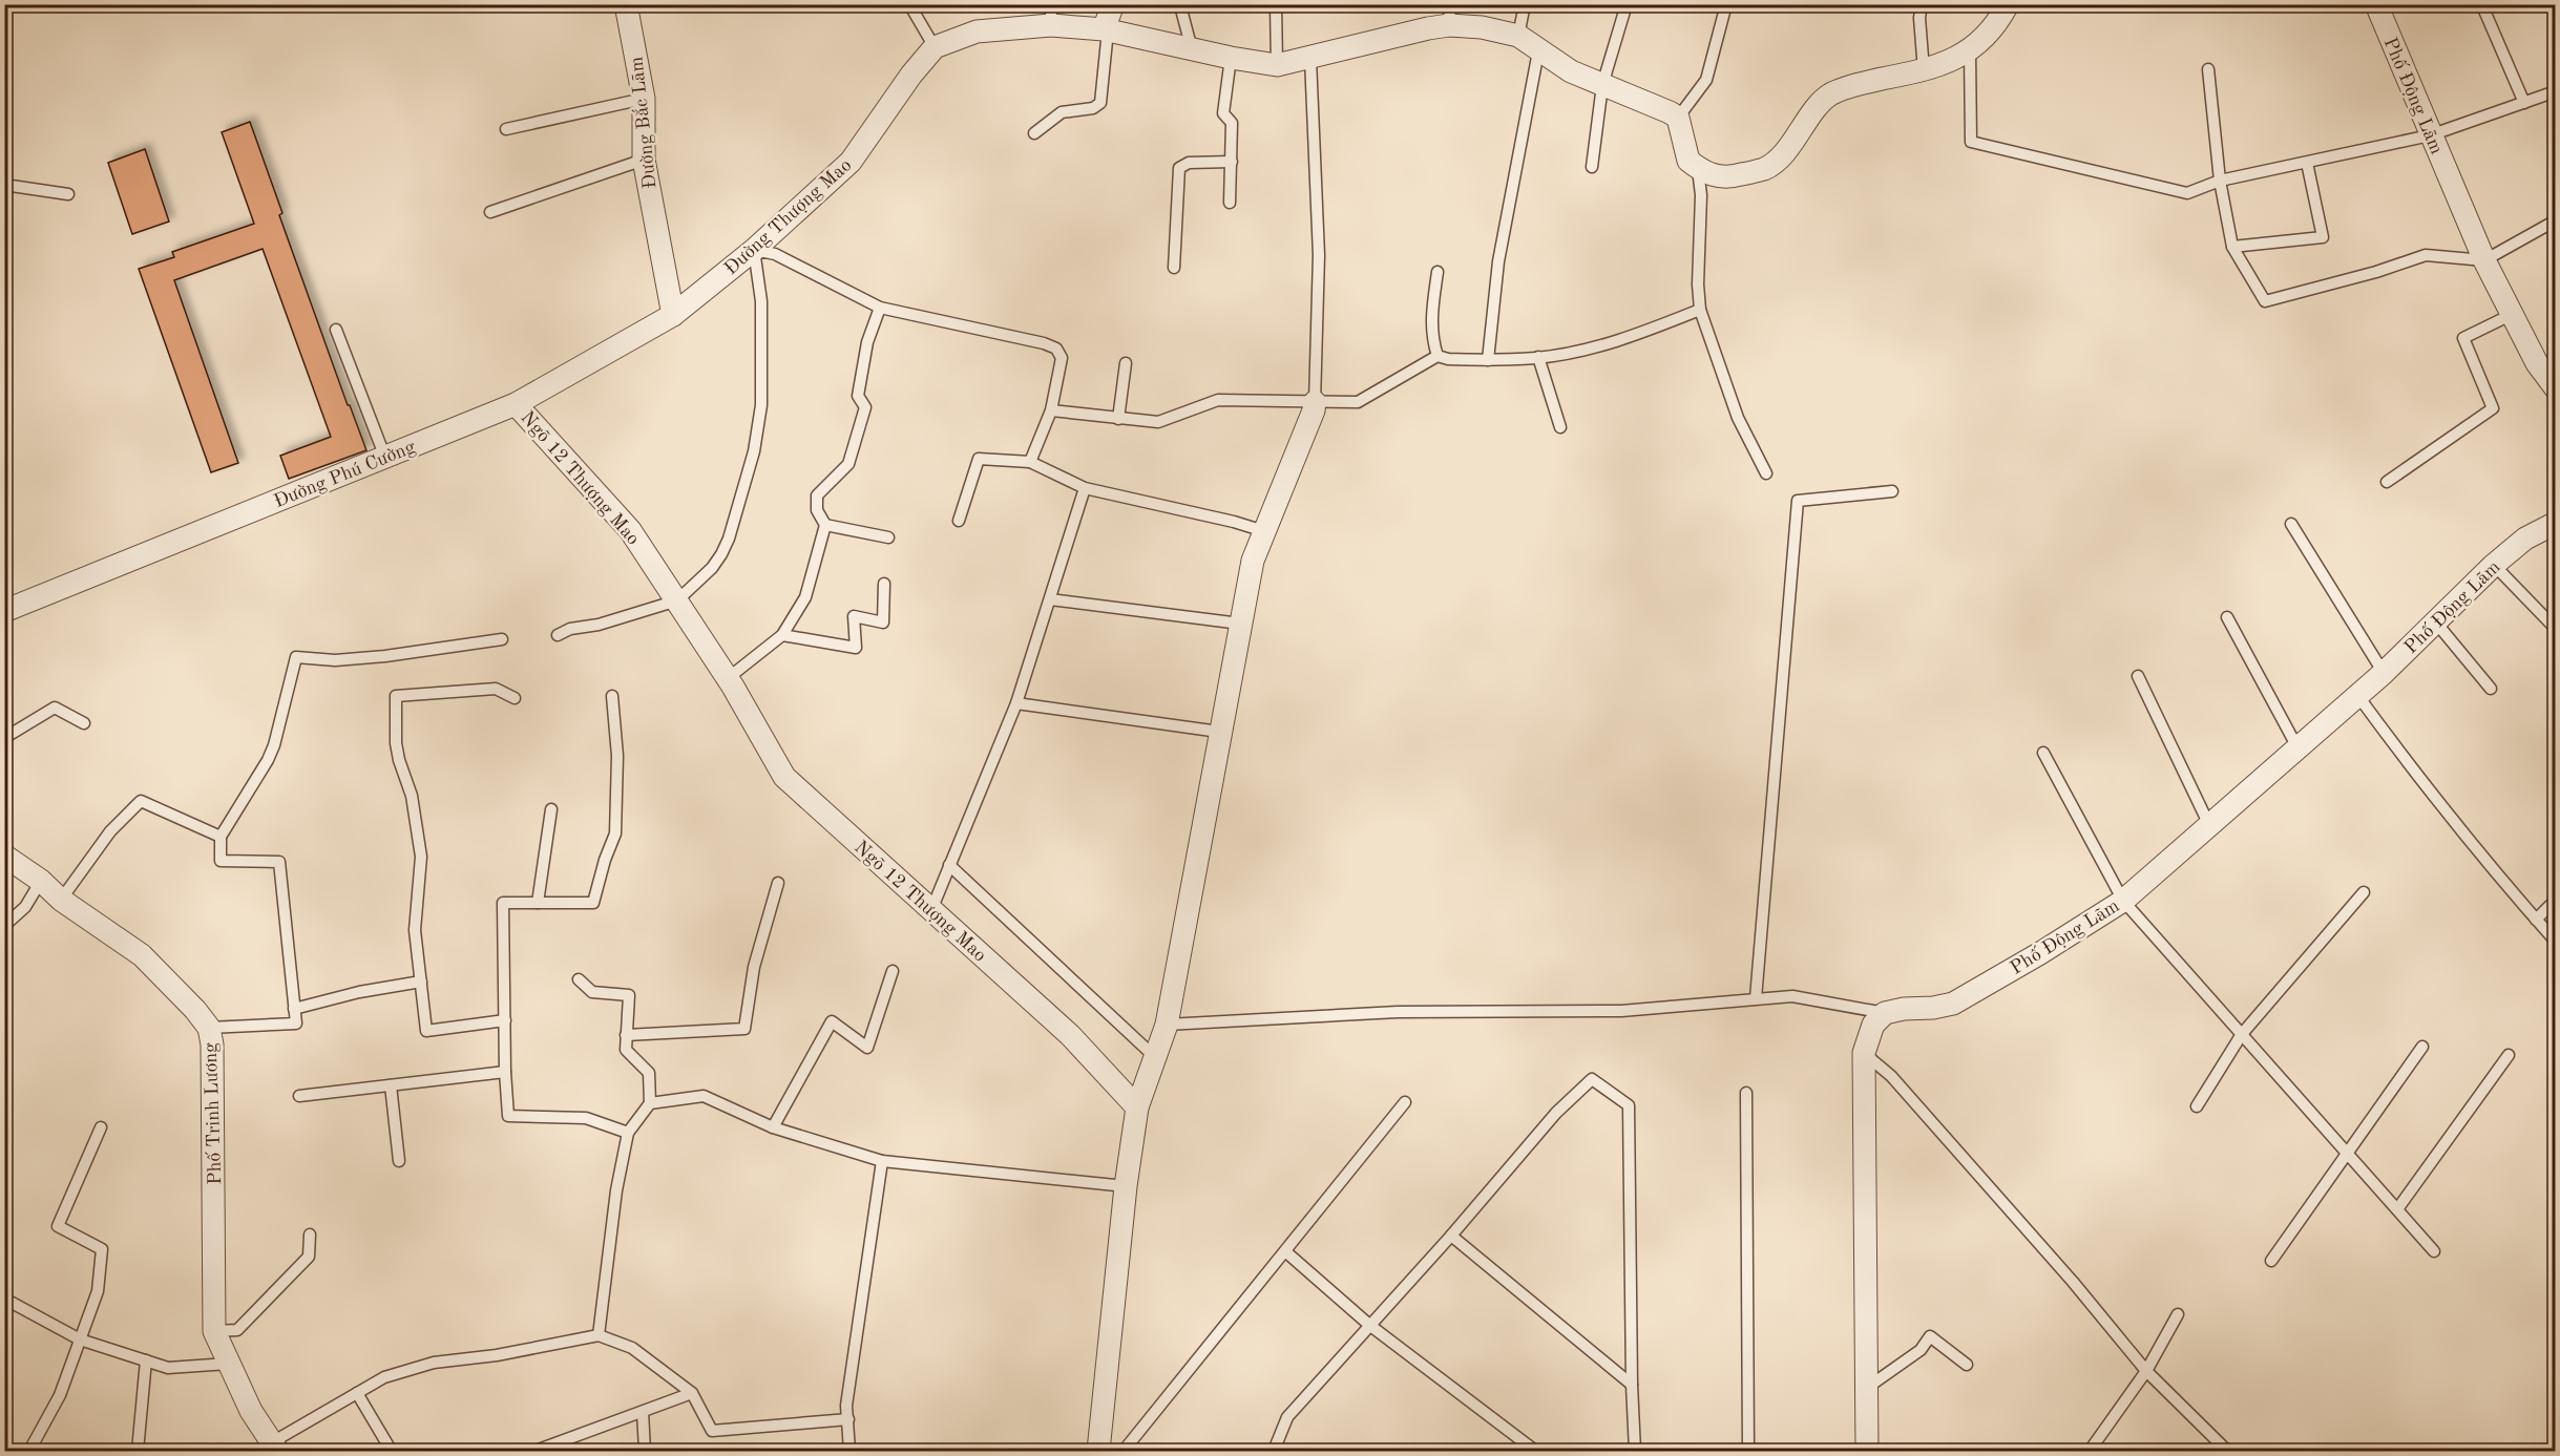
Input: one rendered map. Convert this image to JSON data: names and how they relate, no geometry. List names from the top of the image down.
{
  "streets": {
    "street": [
      "Phố Động Lãm",
      "Đường Bắc Lãm",
      "Đường Thượng Mao",
      "Đường Phú Cường",
      "Ngõ 12 Thượng Mao",
      "Phố Trinh Lương"
    ]
  },
  "crossings": [
    ["Đường Bắc Lãm", "Đường Thượng Mao"],
    ["Đường Bắc Lãm", "Đường Phú Cường"],
    ["Đường Thượng Mao", "Đường Phú Cường"],
    ["Đường Phú Cường", "Ngõ 12 Thượng Mao"]
  ]
}
